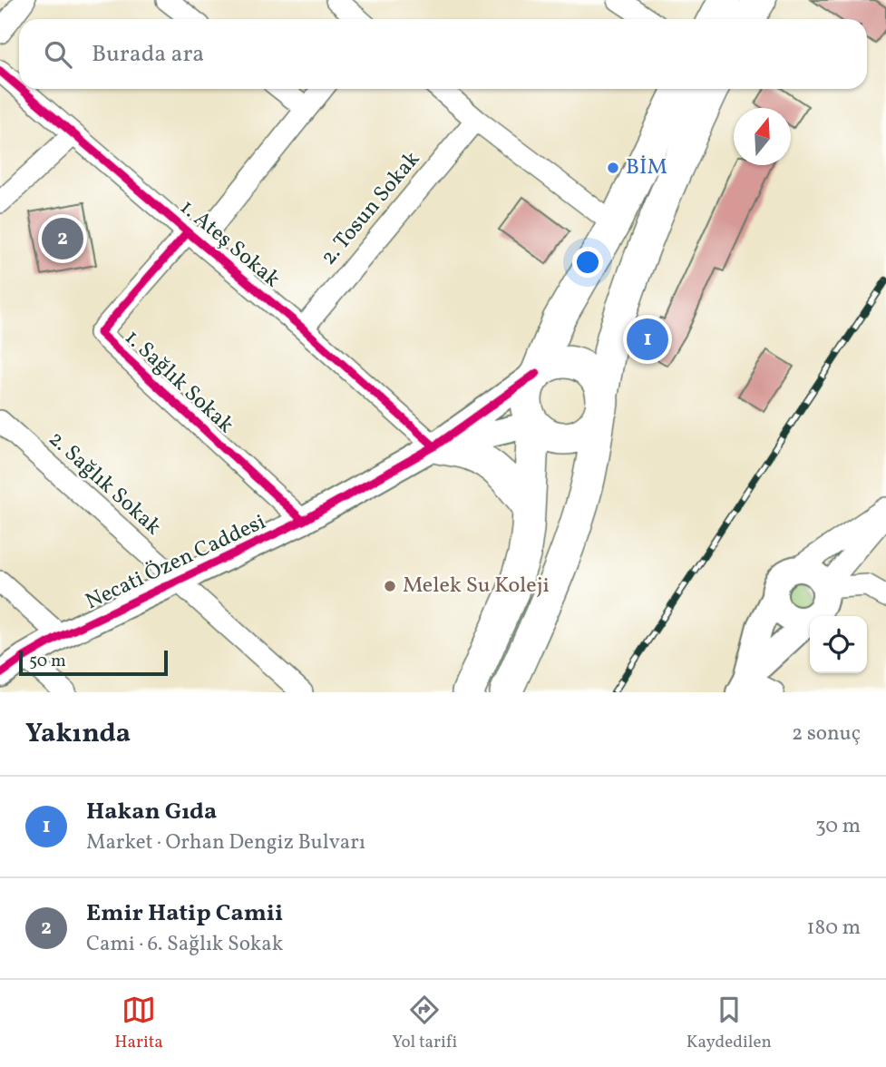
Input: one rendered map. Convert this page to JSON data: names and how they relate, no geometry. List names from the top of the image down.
{
  "streets": {
    "street": [
      "2. Tosun Sokak",
      "1. Ateş Sokak",
      "1. Sağlık Sokak",
      "2. Sağlık Sokak",
      "Necati Özen Caddesi"
    ]
  },
  "crossings": [
    ["2. Tosun Sokak", "1. Ateş Sokak"],
    ["1. Ateş Sokak", "1. Sağlık Sokak"],
    ["1. Ateş Sokak", "Necati Özen Caddesi"],
    ["1. Sağlık Sokak", "Necati Özen Caddesi"],
    ["2. Sağlık Sokak", "Necati Özen Caddesi"]
  ],
  "places": ["BİM", "Melek Su Koleji"],
  "scale_bar": "50 m",
  "north": "top",
  "page": {
    "search": "Burada ara",
    "pins": ["2", "1"],
    "scale": "50 m",
    "heading": ["Yakında", "2 sonuç"],
    "list": [
      {
        "mark": "1",
        "name": "Hakan Gıda",
        "note": "Market · Orhan Dengiz Bulvarı",
        "value": "30 m"
      },
      {
        "mark": "2",
        "name": "Emir Hatip Camii",
        "note": "Cami · 6. Sağlık Sokak",
        "value": "180 m"
      }
    ],
    "nav": ["Harita", "Yol tarifi", "Kaydedilen"]
  }
}
